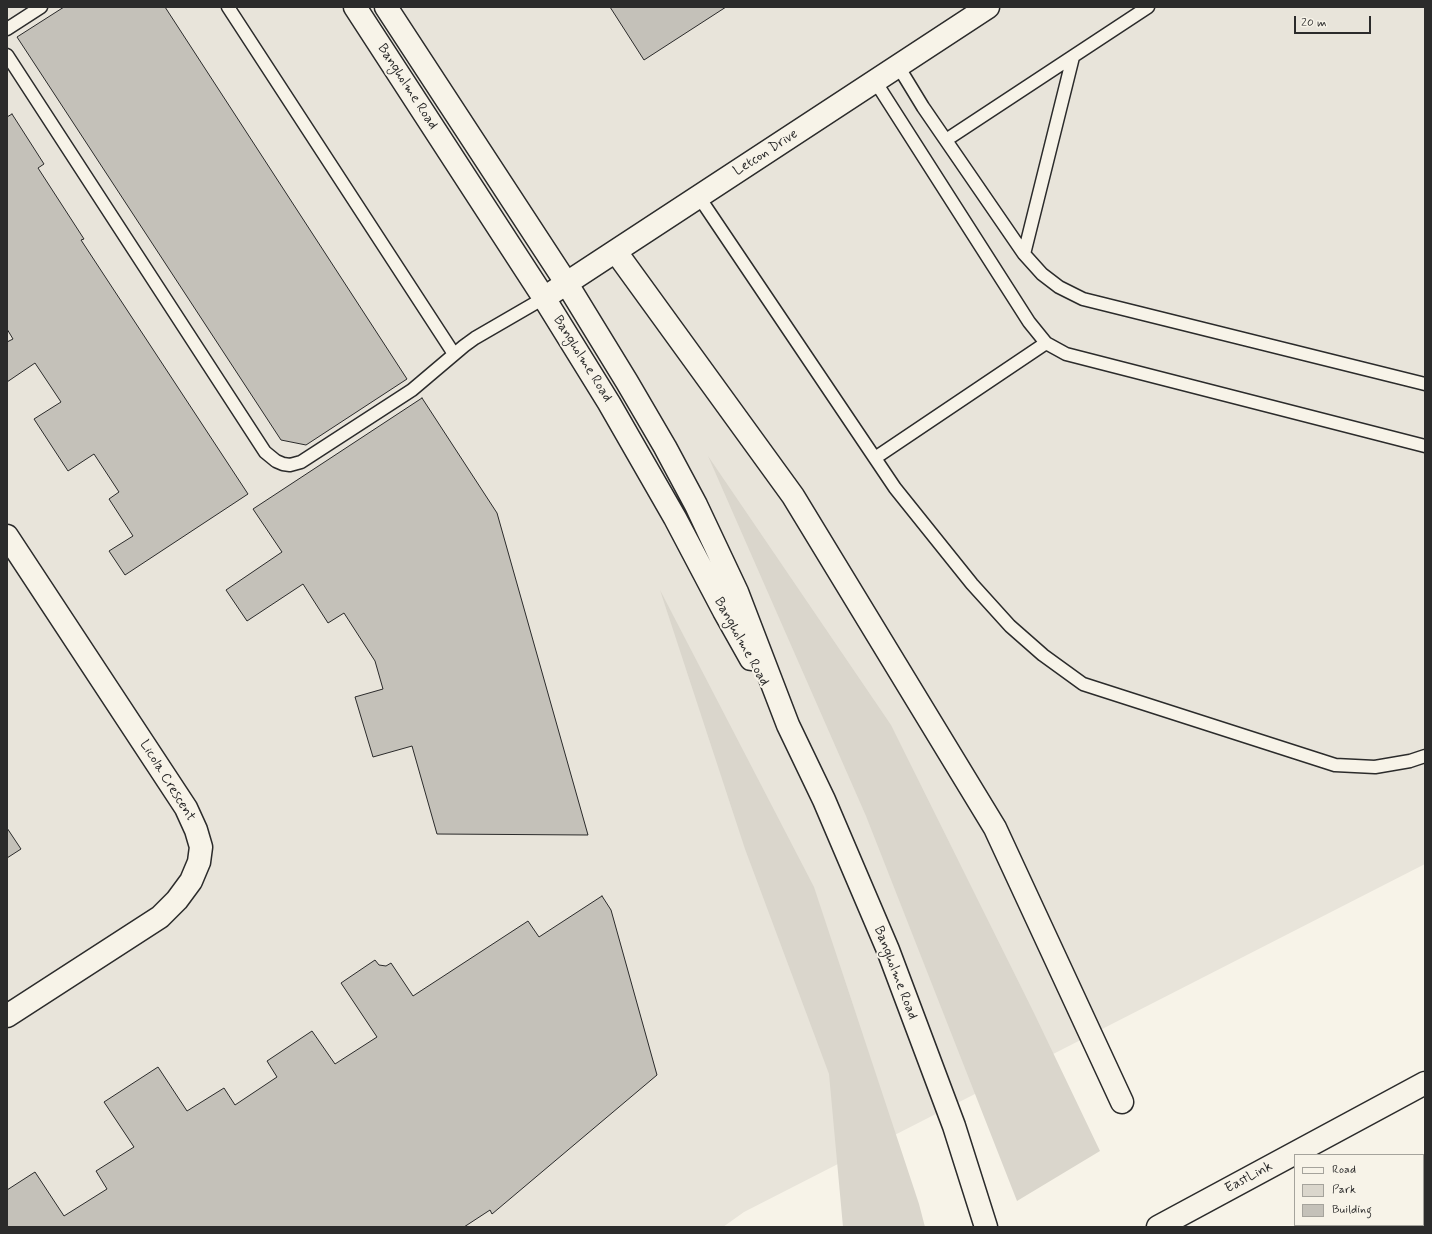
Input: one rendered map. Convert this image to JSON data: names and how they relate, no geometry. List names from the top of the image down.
{
  "streets": {
    "main road": [
      "Bangholme Road",
      "Letcon Drive",
      "Licola Crescent",
      "EastLink"
    ]
  },
  "crossings": [
    ["Bangholme Road", "Letcon Drive"]
  ],
  "legend": ["Road", "Park", "Building"],
  "scale_bar": "20 m"
}
